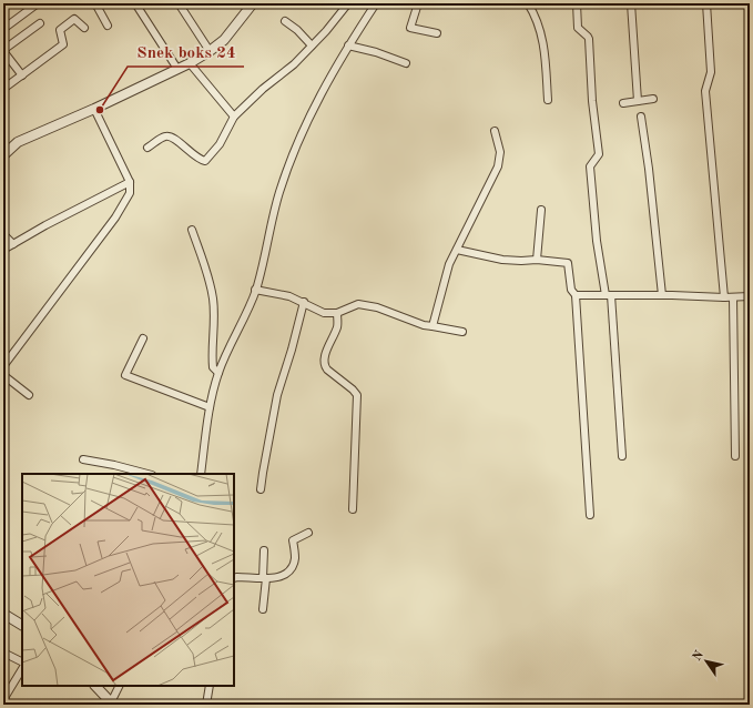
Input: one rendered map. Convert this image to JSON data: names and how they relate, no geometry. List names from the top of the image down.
{
  "places": ["Snek boks 24"],
  "north": "top left"
}
